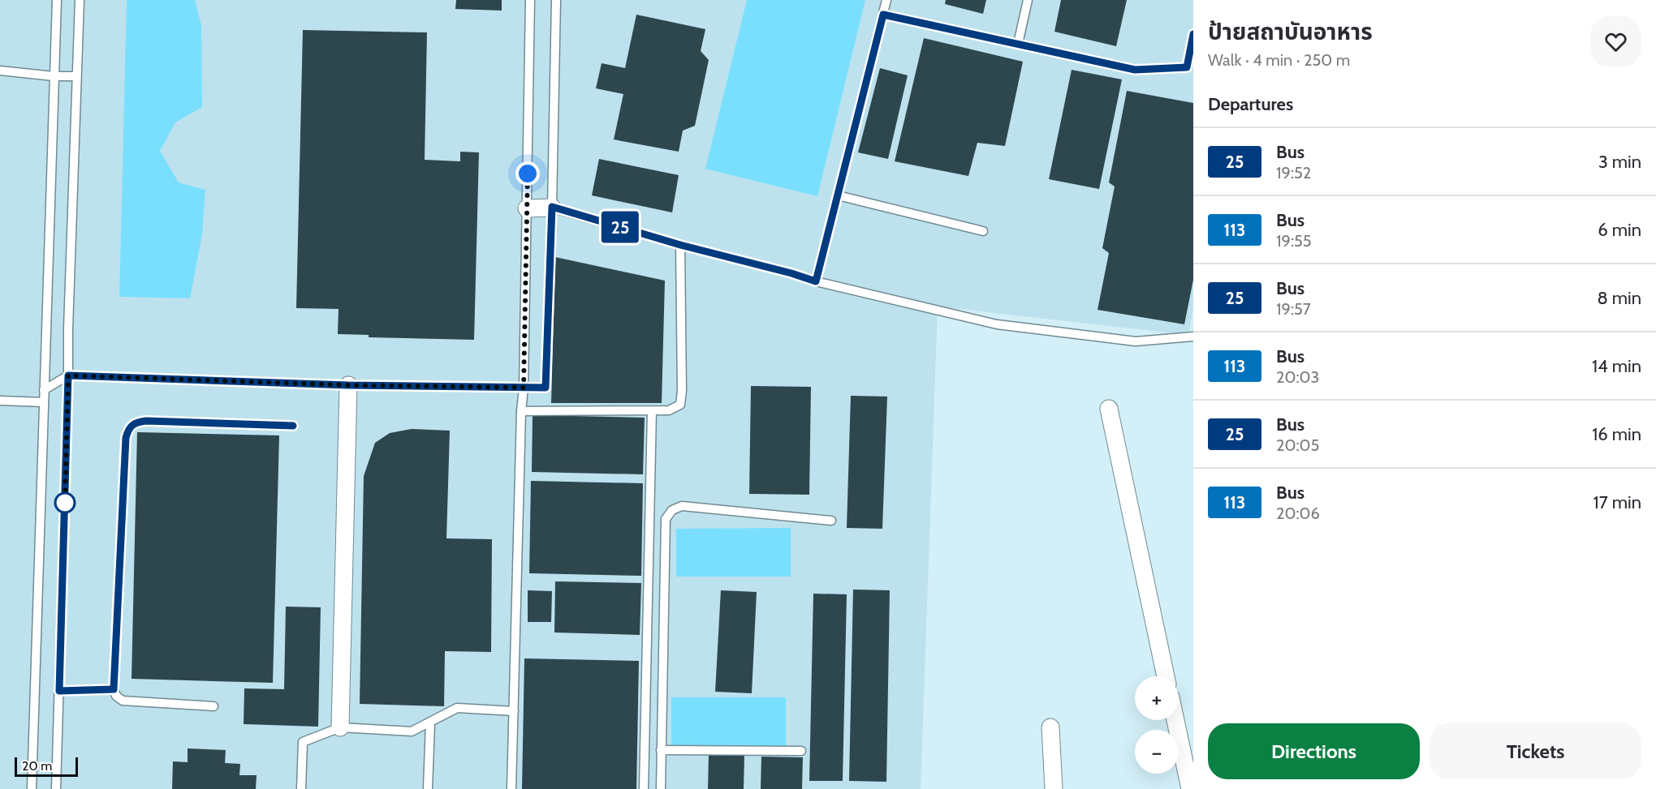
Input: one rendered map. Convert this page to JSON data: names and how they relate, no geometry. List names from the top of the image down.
{
  "lines": ["bus line 25"],
  "scale_bar": "20 m",
  "page": {
    "on_map": "25",
    "heading": [
      ["ป้ายสถาบันอาหาร", "Walk · 4 min · 250 m"],
      "Departures"
    ],
    "list": [
      {
        "mark": "25",
        "name": "Bus",
        "note": "19:52",
        "value": "3 min"
      },
      {
        "mark": "113",
        "name": "Bus",
        "note": "19:55",
        "value": "6 min"
      },
      {
        "mark": "25",
        "name": "Bus",
        "note": "19:57",
        "value": "8 min"
      },
      {
        "mark": "113",
        "name": "Bus",
        "note": "20:03",
        "value": "14 min"
      },
      {
        "mark": "25",
        "name": "Bus",
        "note": "20:05",
        "value": "16 min"
      },
      {
        "mark": "113",
        "name": "Bus",
        "note": "20:06",
        "value": "17 min"
      }
    ],
    "map_buttons": ["+", "−"],
    "buttons": ["Directions", "Tickets"],
    "scale": "20 m"
  }
}
